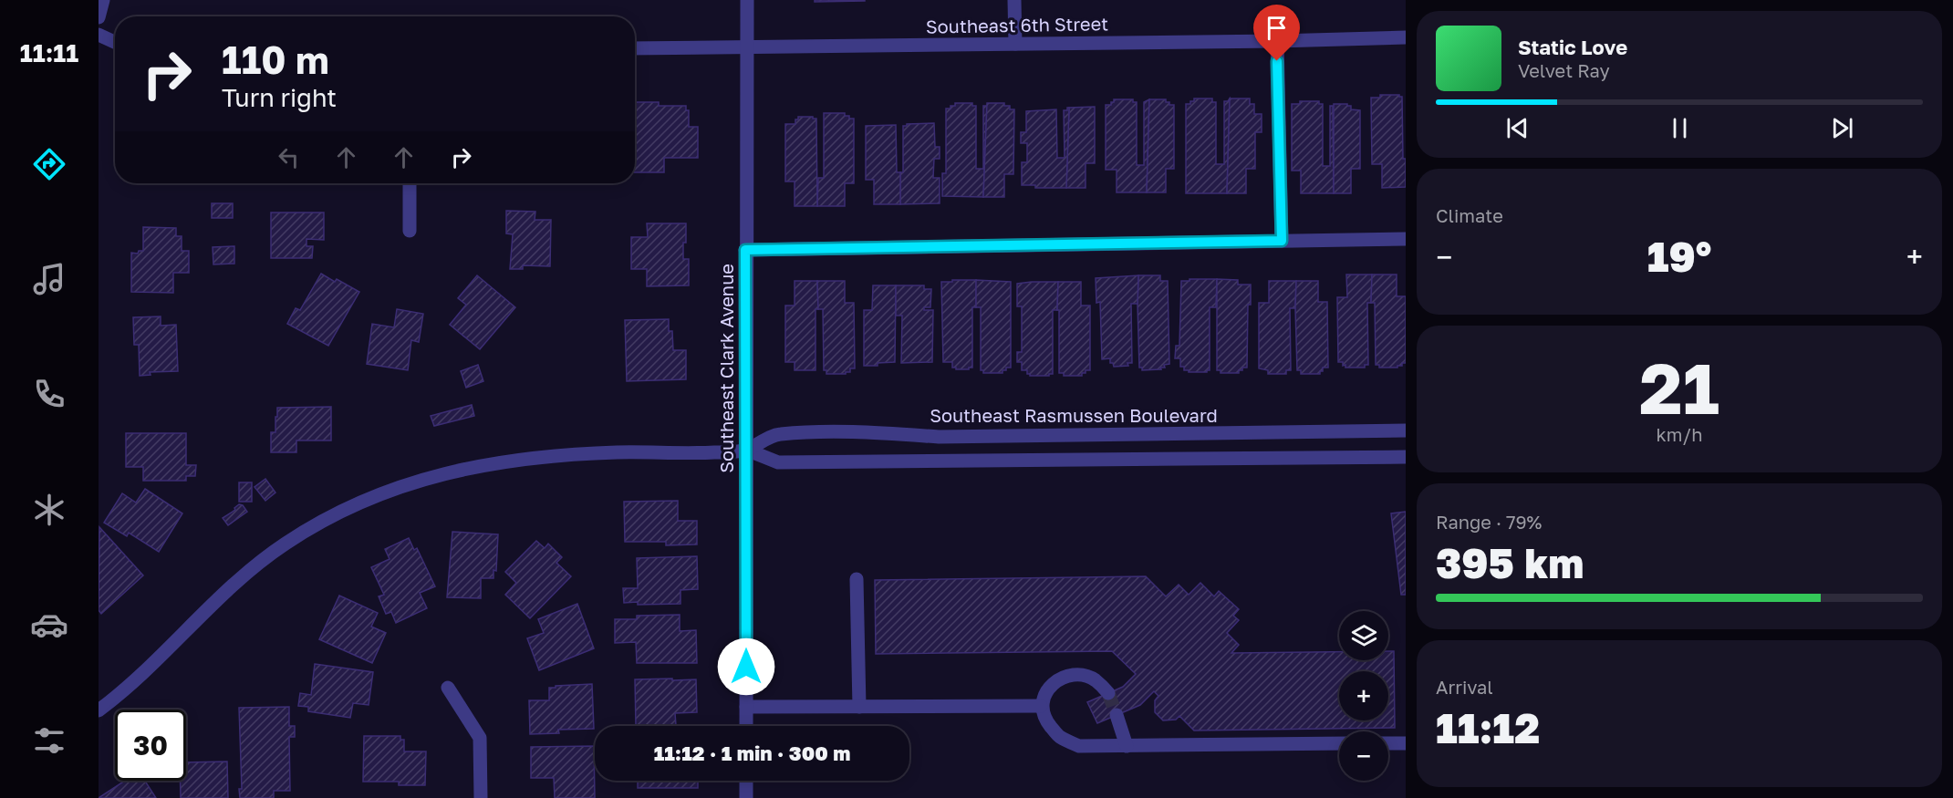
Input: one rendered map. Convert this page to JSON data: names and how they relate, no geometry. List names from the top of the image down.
{
  "streets": {
    "street": ["Southeast 6th Street", "Southeast Clark Avenue", "Southeast Rasmussen Boulevard"]
  },
  "crossings": [
    ["Southeast 6th Street", "Southeast Clark Avenue"],
    ["Southeast Clark Avenue", "Southeast Rasmussen Boulevard"]
  ],
  "page": {
    "tabs": "11:11",
    "turn": ["110 m", "Turn right"],
    "song": ["Static Love", "Velvet Ray"],
    "tile": [
      "Climate",
      ["21", "km/h"],
      ["Range · 79%", "395 km"],
      ["Arrival", "11:12"]
    ],
    "heat": ["−", "19°", "+"],
    "map_buttons": ["+", "−"],
    "limit": "30",
    "trip": "11:12 · 1 min · 300 m"
  }
}
